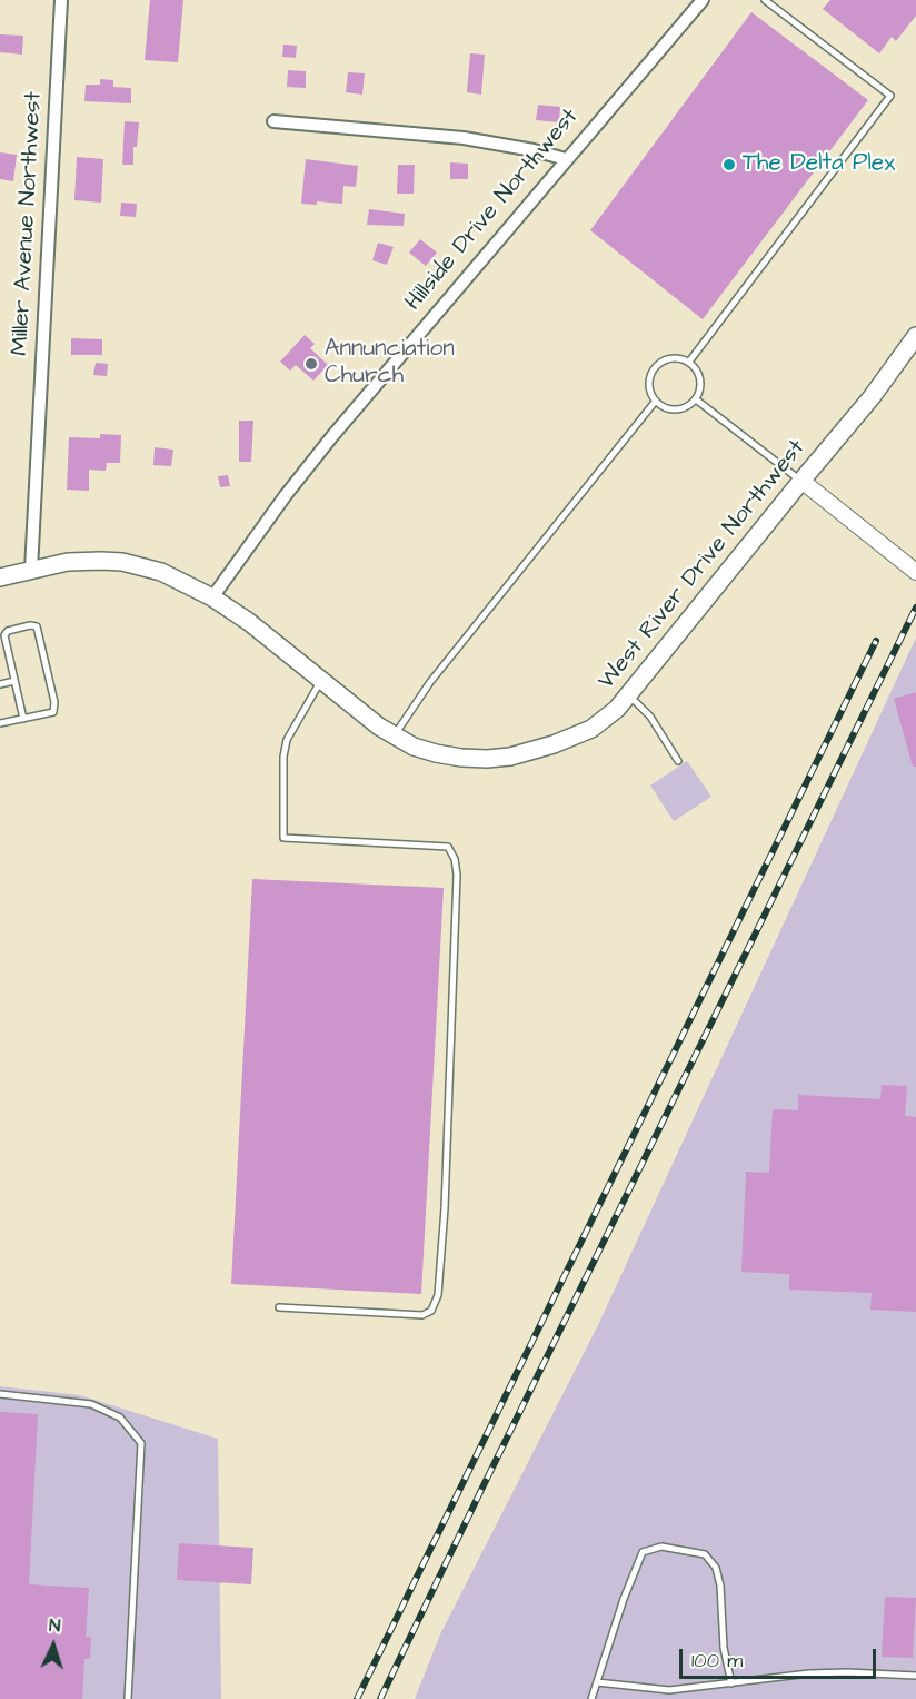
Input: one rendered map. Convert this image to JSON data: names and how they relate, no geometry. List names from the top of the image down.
{
  "streets": {
    "main road": ["West River Drive Northwest"],
    "street": ["Hillside Drive Northwest", "Miller Avenue Northwest"]
  },
  "crossings": [
    ["Hillside Drive Northwest", "West River Drive Northwest"]
  ],
  "places": ["The Delta Plex", "Annunciation Church"],
  "scale_bar": "100 m",
  "north": "top"
}
